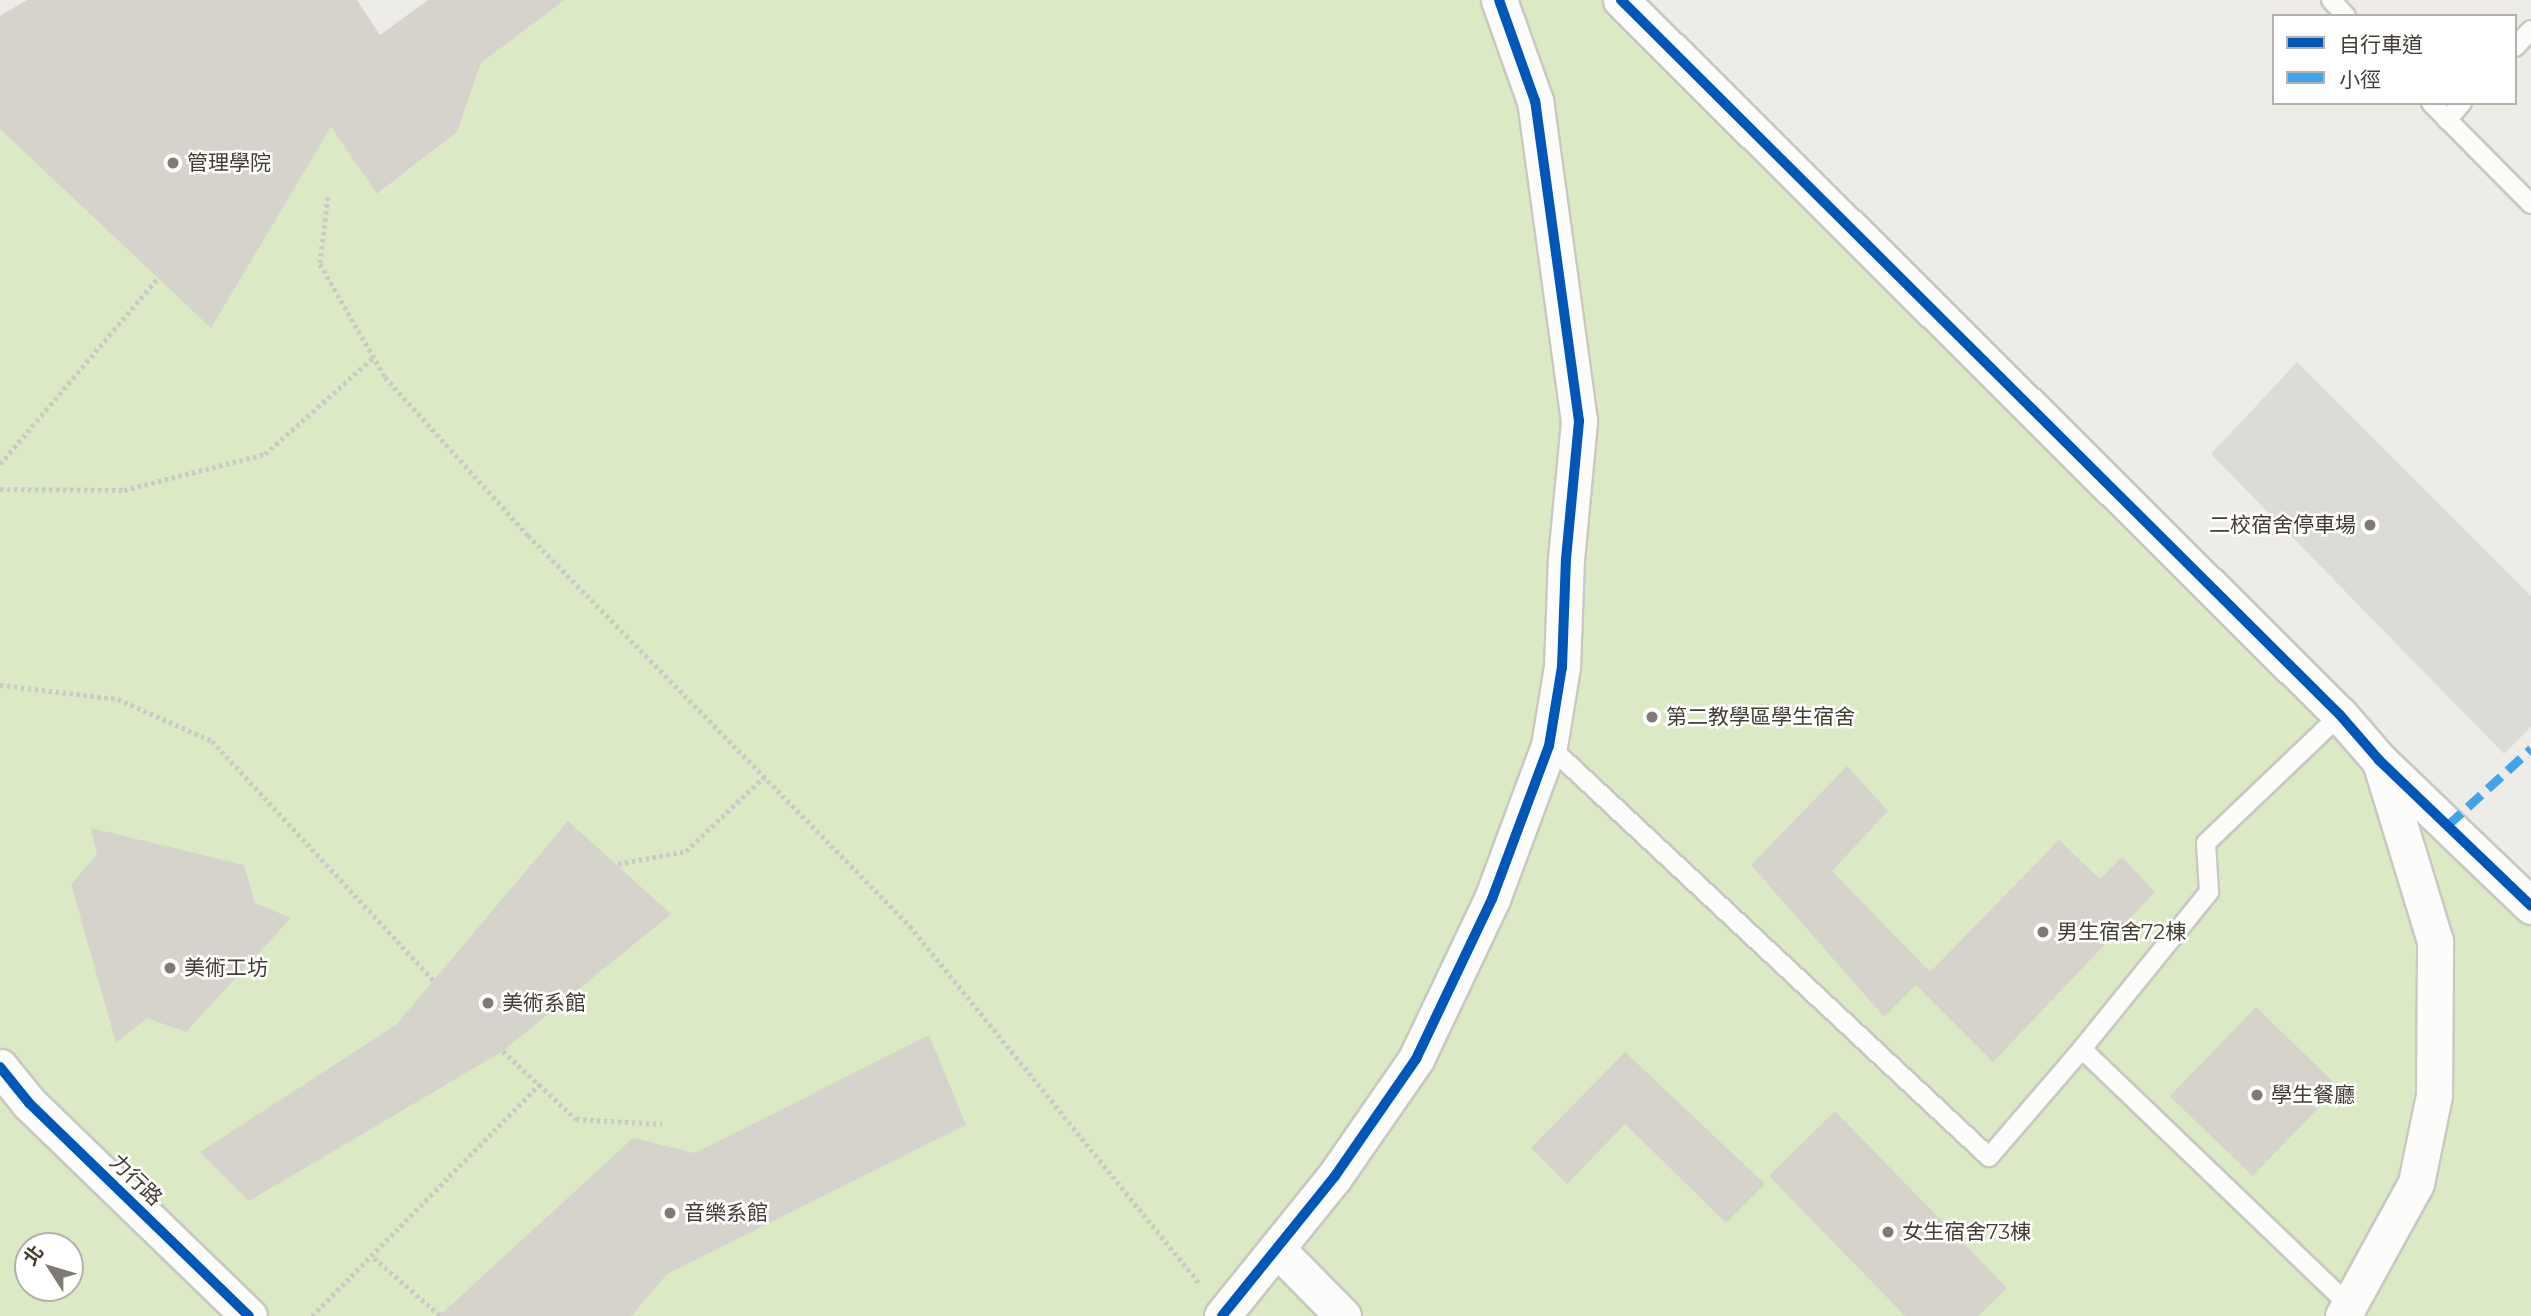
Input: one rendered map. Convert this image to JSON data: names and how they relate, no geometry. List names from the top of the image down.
{
  "streets": {
    "street": ["力行路"]
  },
  "places": [
    "管理學院",
    "二校宿舍停車場",
    "第二教學區學生宿舍",
    "男生宿舍72棟",
    "美術工坊",
    "美術系館",
    "學生餐廳",
    "音樂系館",
    "女生宿舍73棟"
  ],
  "legend": ["自行車道", "小徑"],
  "north": "top left"
}
